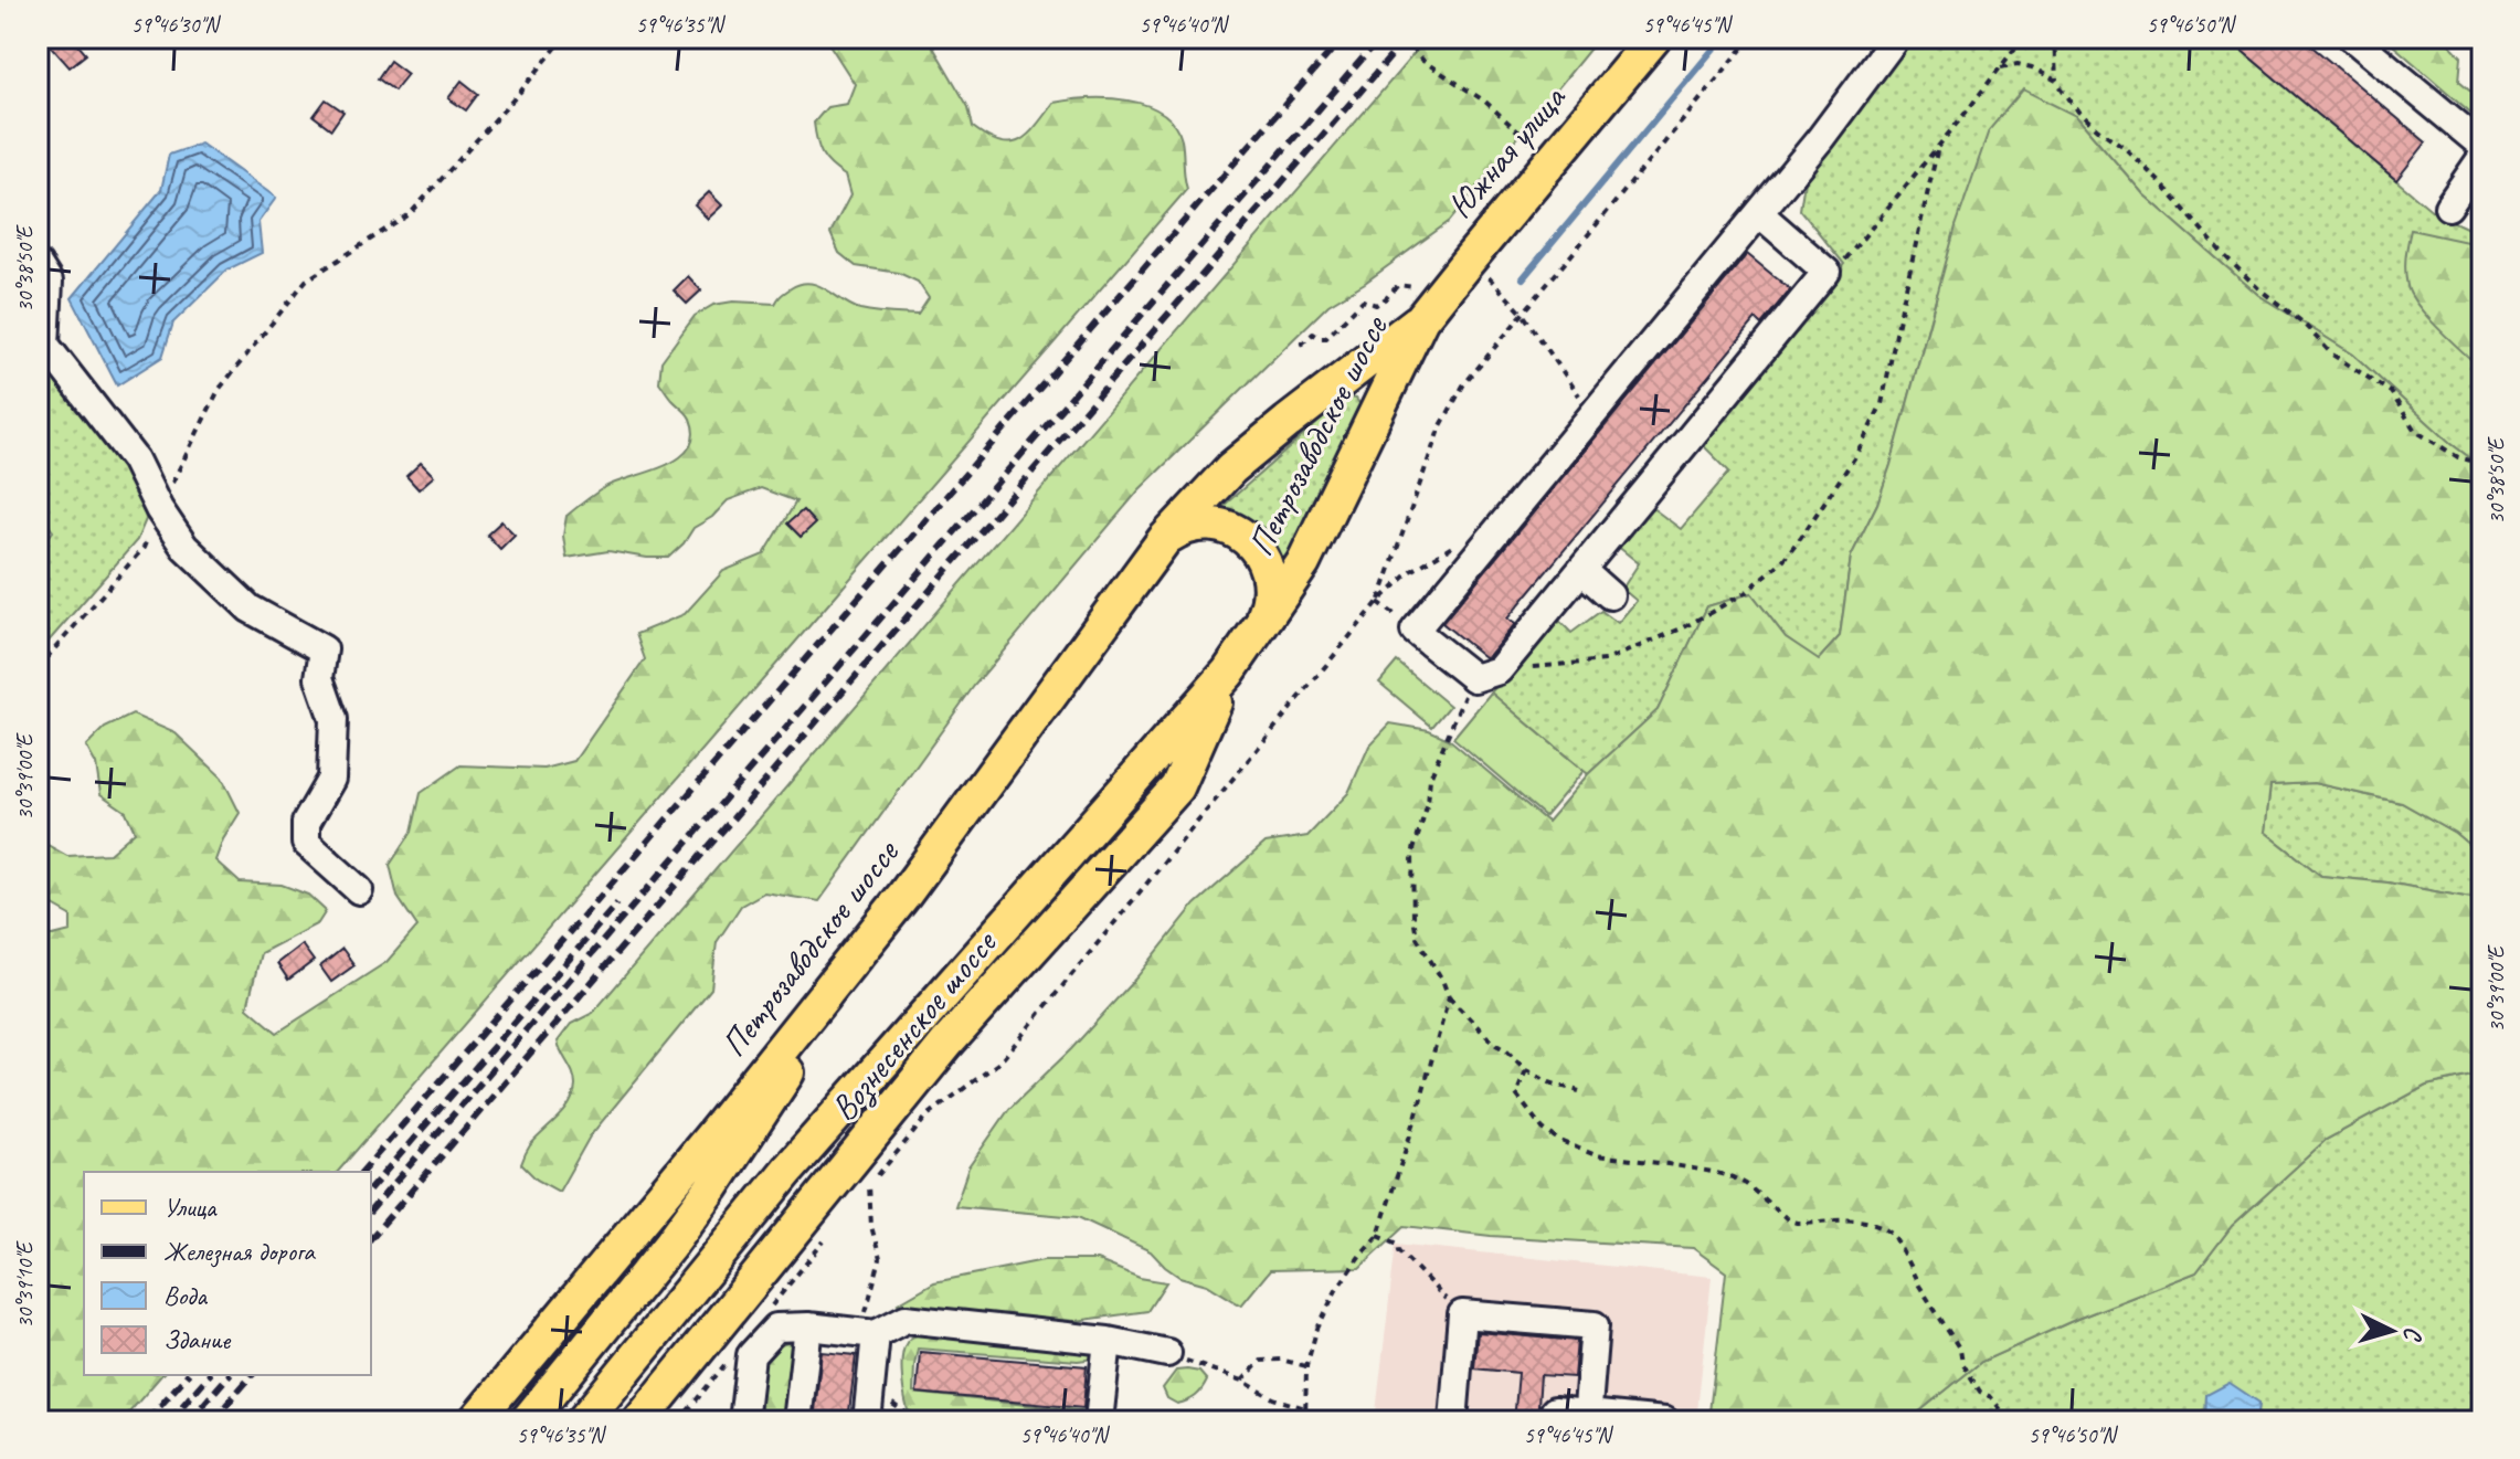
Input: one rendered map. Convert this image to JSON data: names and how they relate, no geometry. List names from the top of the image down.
{
  "streets": {
    "main road": ["Южная улица", "Петрозаводское шоссе", "Вознесенское шоссе"]
  },
  "crossings": [
    ["Южная улица", "Петрозаводское шоссе"],
    ["Петрозаводское шоссе", "Вознесенское шоссе"]
  ],
  "legend": [
    "Улица",
    "Железная дорога",
    "Вода",
    "Здание"
  ],
  "north": "right",
  "coordinates": [
    "59°46'30\"N",
    "59°46'35\"N",
    "59°46'40\"N",
    "59°46'45\"N",
    "59°46'50\"N",
    "30°38'50\"E",
    "30°39'00\"E",
    "30°39'10\"E"
  ]
}
